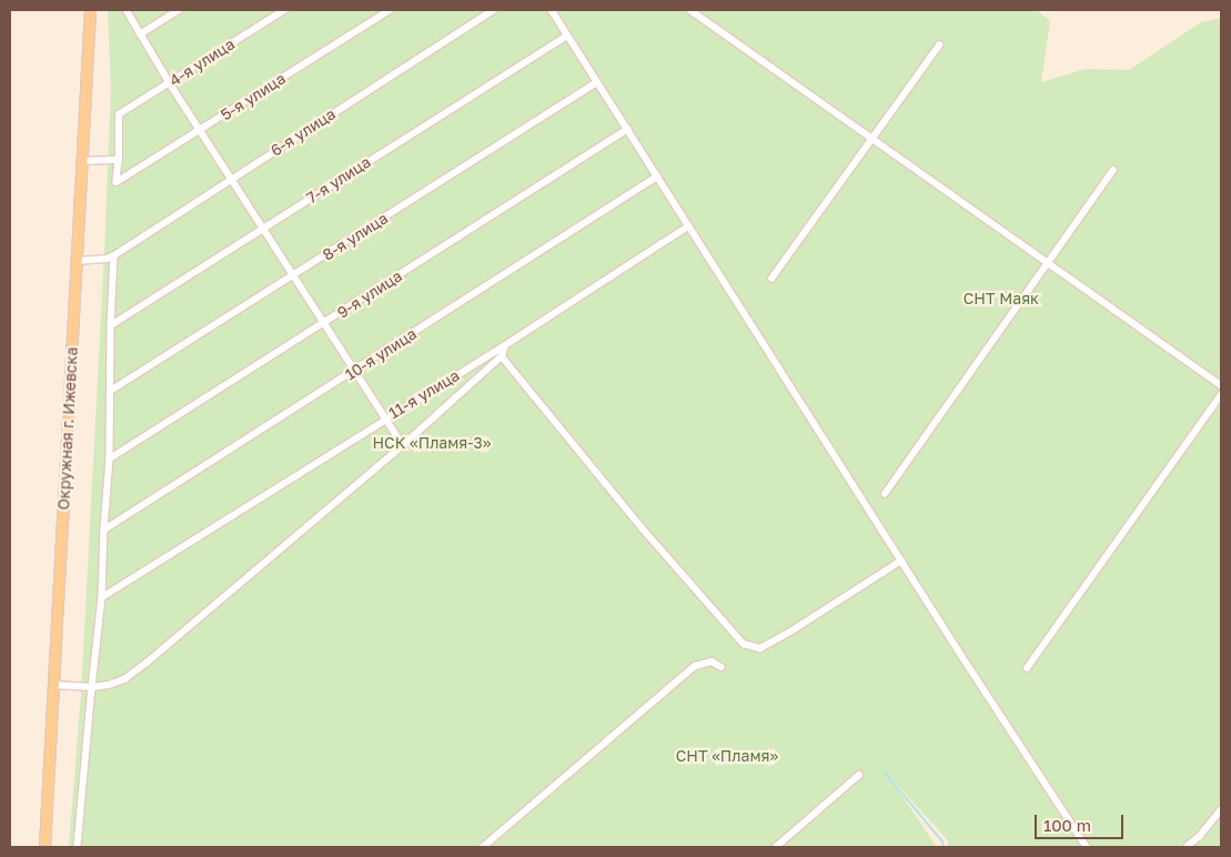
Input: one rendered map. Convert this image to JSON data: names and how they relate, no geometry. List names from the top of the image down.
{
  "streets": {
    "main road": ["Окружная г. Ижевска"],
    "street": [
      "4-я улица",
      "5-я улица",
      "6-я улица",
      "7-я улица",
      "8-я улица",
      "9-я улица",
      "10-я улица",
      "11-я улица"
    ]
  },
  "crossings": [
    ["4-я улица", "5-я улица"]
  ],
  "parks": ["СНТ Маяк", "НСК «Пламя-3»", "СНТ «Пламя»"],
  "scale_bar": "100 m"
}
